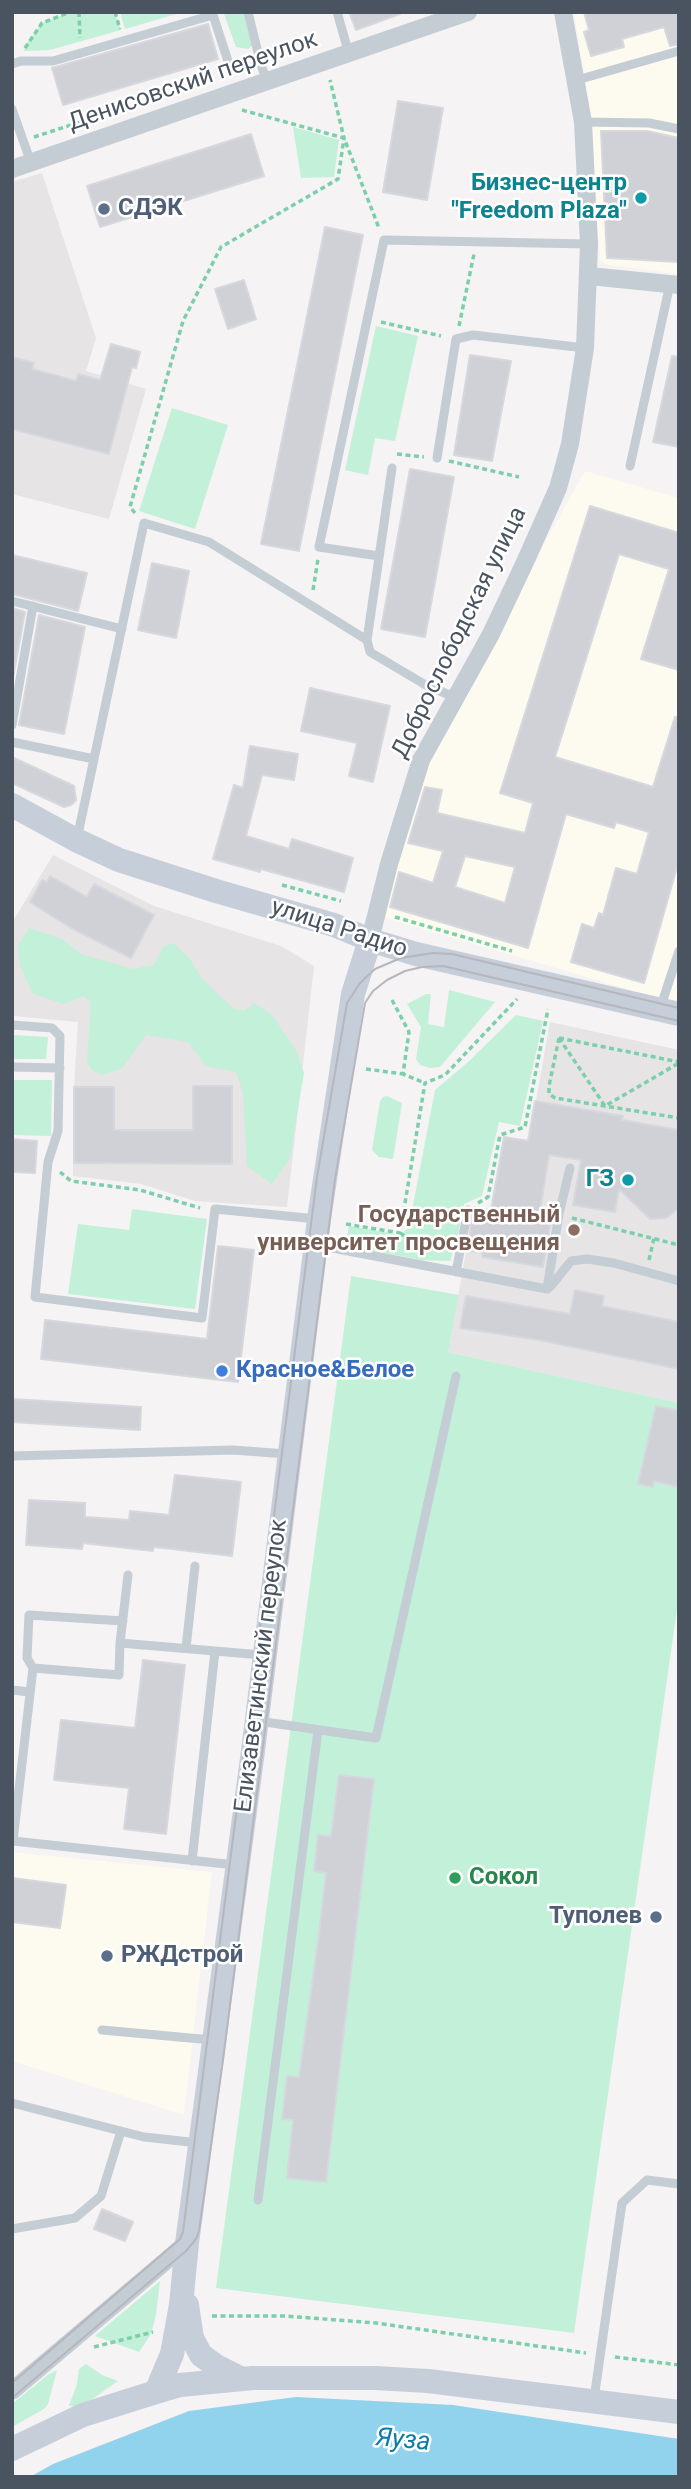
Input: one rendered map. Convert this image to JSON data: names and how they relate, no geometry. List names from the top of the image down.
{
  "streets": {
    "street": [
      "Денисовский переулок",
      "Доброслободская улица",
      "улица Радио",
      "Елизаветинский переулок"
    ]
  },
  "crossings": [
    ["Доброслободская улица", "улица Радио"],
    ["Доброслободская улица", "Елизаветинский переулок"],
    ["улица Радио", "Елизаветинский переулок"]
  ],
  "water": ["Яуза"],
  "places": [
    "Бизнес-центр \"Freedom Plaza\"",
    "СДЭК",
    "ГЗ",
    "Государственный университет просвещения",
    "Красное&Белое",
    "Сокол",
    "Туполев",
    "РЖДстрой"
  ]
}
